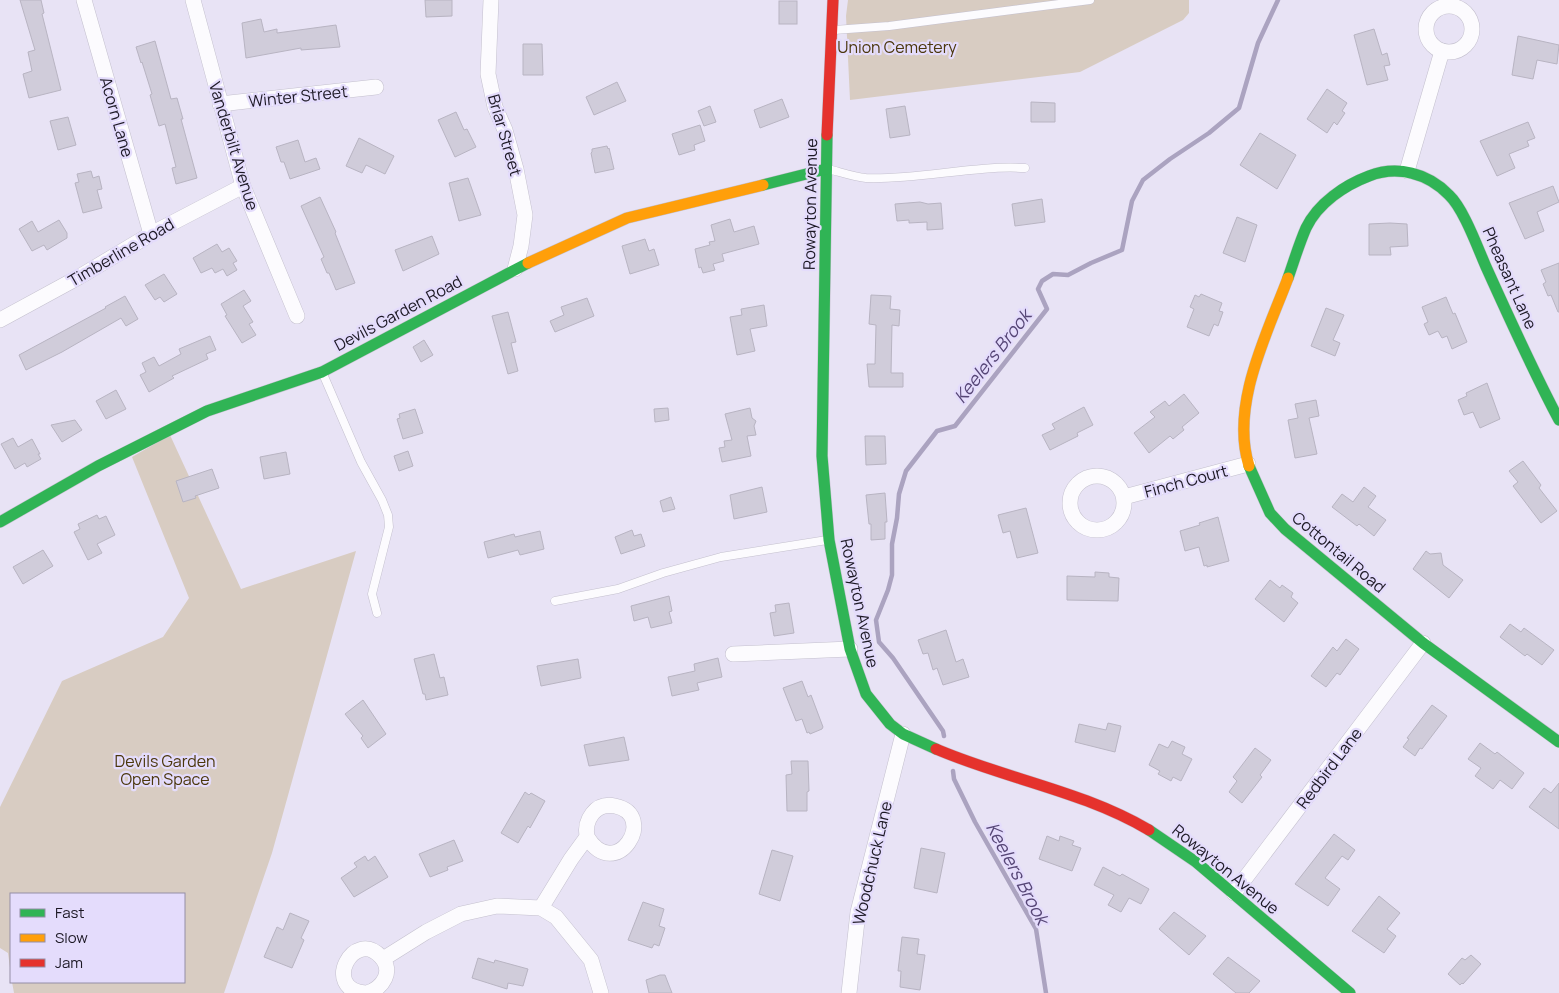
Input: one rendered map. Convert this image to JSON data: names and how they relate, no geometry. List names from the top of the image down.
{
  "streets": {
    "street": [
      "Winter Street",
      "Acorn Lane",
      "Briar Street",
      "Vanderbilt Avenue",
      "Rowayton Avenue",
      "Timberline Road",
      "Pheasant Lane",
      "Devils Garden Road",
      "Finch Court",
      "Cottontail Road",
      "Redbird Lane",
      "Woodchuck Lane"
    ]
  },
  "crossings": [
    ["Winter Street", "Vanderbilt Avenue"],
    ["Acorn Lane", "Timberline Road"],
    ["Briar Street", "Devils Garden Road"],
    ["Vanderbilt Avenue", "Timberline Road"],
    ["Rowayton Avenue", "Devils Garden Road"],
    ["Rowayton Avenue", "Redbird Lane"],
    ["Rowayton Avenue", "Woodchuck Lane"],
    ["Pheasant Lane", "Cottontail Road"],
    ["Finch Court", "Cottontail Road"],
    ["Cottontail Road", "Redbird Lane"]
  ],
  "water": ["Keelers Brook"],
  "parks": ["Union Cemetery", "Devils Garden Open Space"],
  "legend": ["Fast", "Slow", "Jam"]
}
